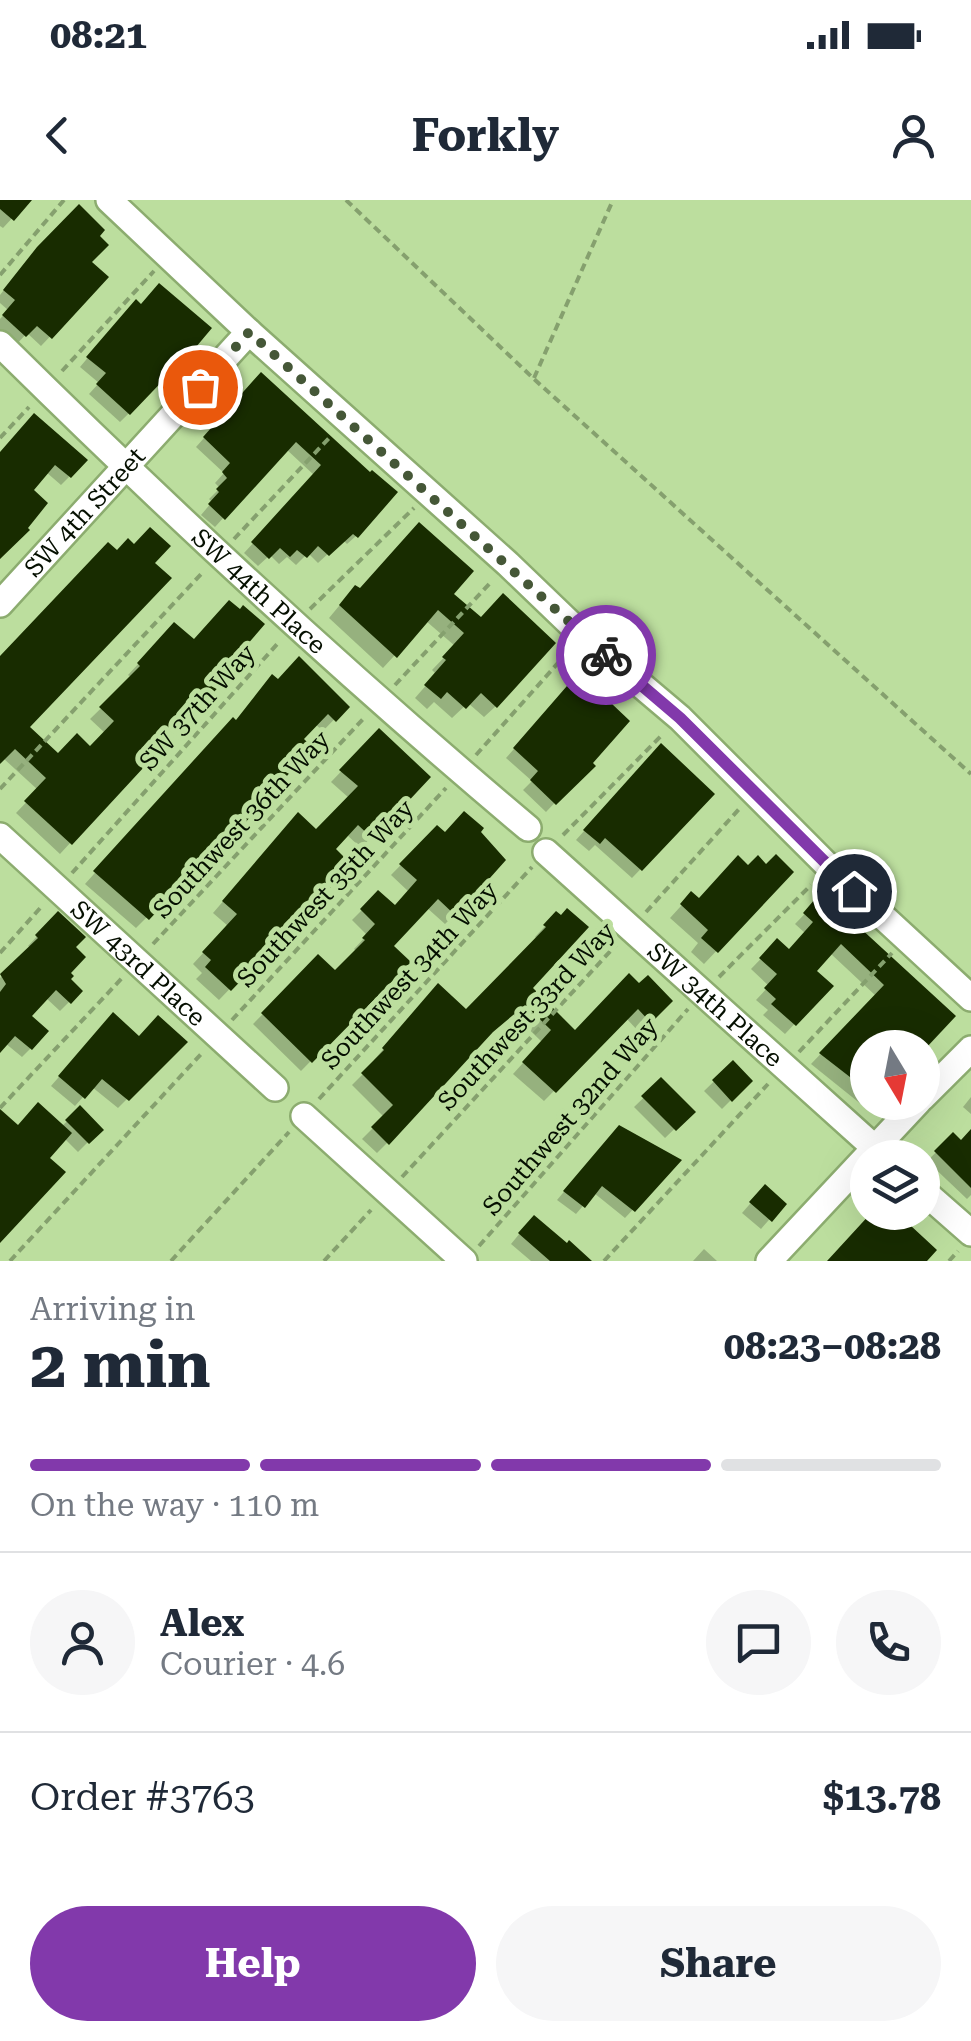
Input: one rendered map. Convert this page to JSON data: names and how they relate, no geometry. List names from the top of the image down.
{
  "streets": {
    "street": [
      "SW 4th Street",
      "SW 44th Place",
      "SW 43rd Place",
      "SW 34th Place"
    ],
    "path": [
      "SW 37th Way",
      "Southwest 36th Way",
      "Southwest 35th Way",
      "Southwest 34th Way",
      "Southwest 33rd Way",
      "Southwest 32nd Way"
    ]
  },
  "crossings": [
    ["SW 4th Street", "SW 44th Place"],
    ["SW 44th Place", "SW 37th Way"],
    ["SW 44th Place", "Southwest 36th Way"],
    ["SW 44th Place", "Southwest 35th Way"],
    ["SW 37th Way", "SW 43rd Place"],
    ["Southwest 36th Way", "SW 43rd Place"],
    ["Southwest 35th Way", "SW 43rd Place"],
    ["Southwest 34th Way", "SW 34th Place"],
    ["SW 34th Place", "Southwest 33rd Way"],
    ["SW 34th Place", "Southwest 32nd Way"]
  ],
  "north": "bottom",
  "page": {
    "status": "08:21",
    "header": "Forkly",
    "heading": ["2 min", "Arriving in", "08:23–08:28"],
    "panel": [
      "Alex",
      "Courier · 4.6",
      "Order #3763",
      "$13.78"
    ],
    "bar": "On the way · 110 m",
    "buttons": ["Help", "Share"]
  }
}
